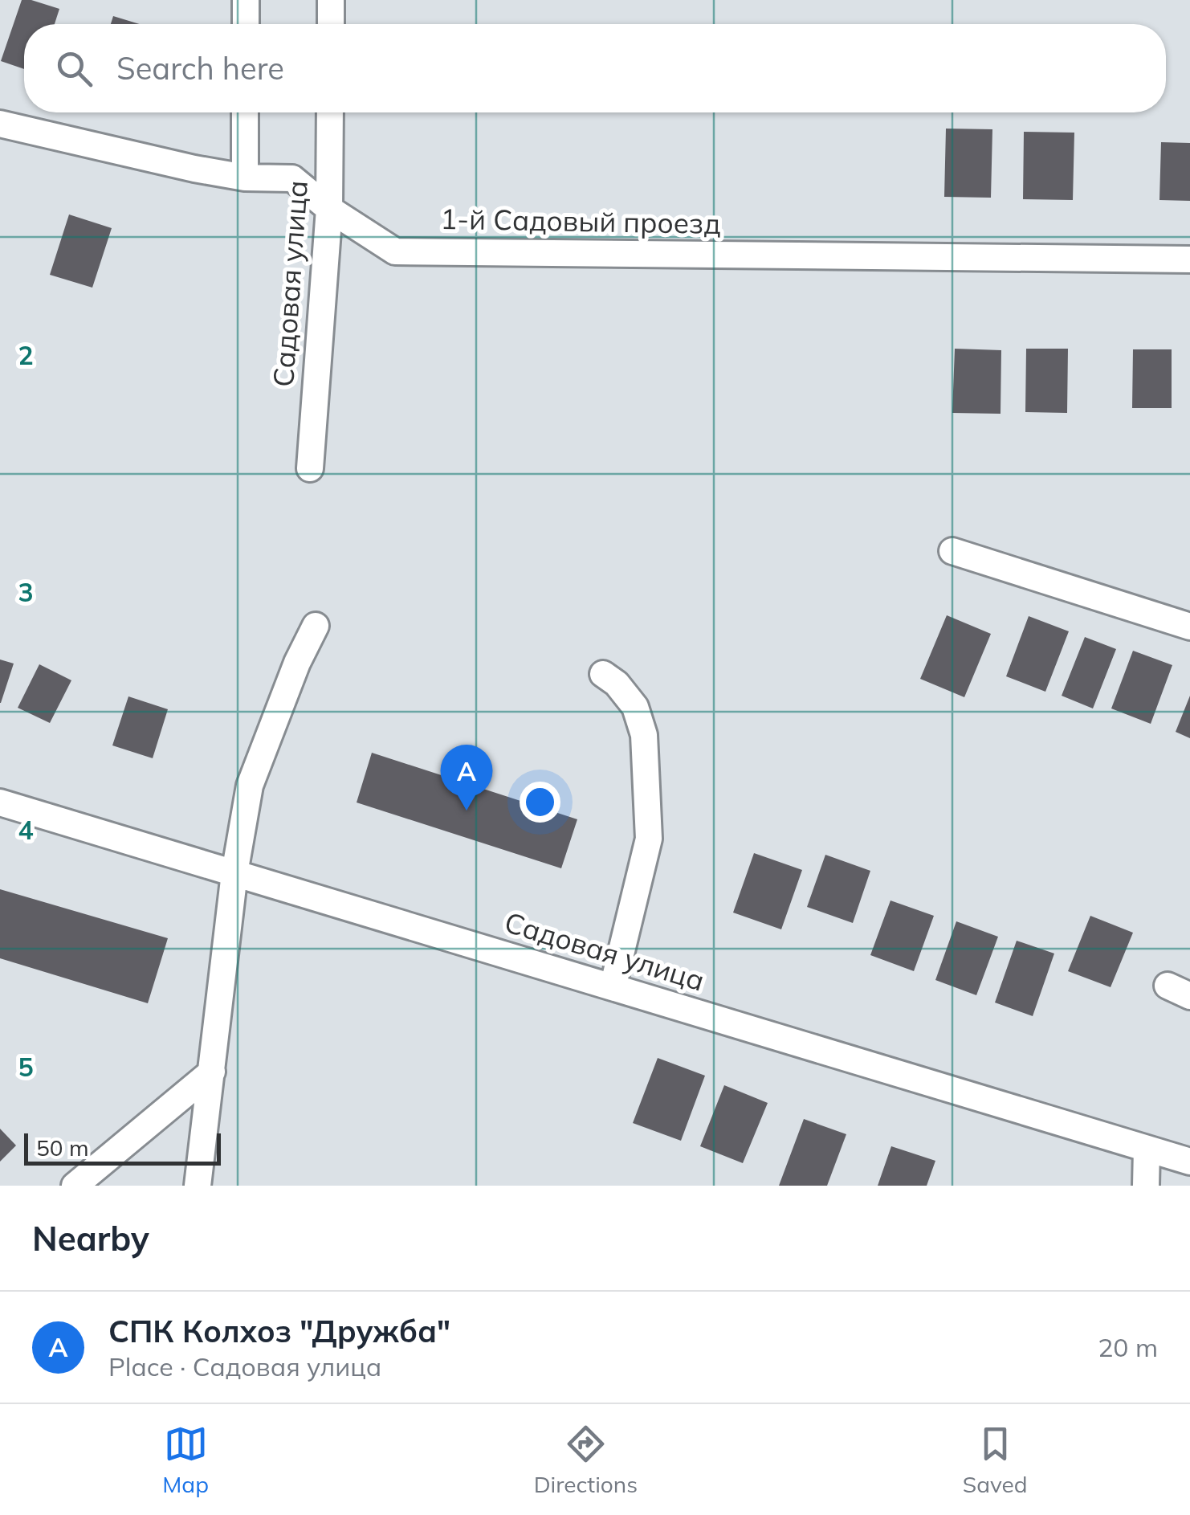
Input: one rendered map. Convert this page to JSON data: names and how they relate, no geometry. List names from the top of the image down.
{
  "streets": {
    "street": ["1-й Садовый проезд", "Садовая улица"]
  },
  "crossings": [
    ["1-й Садовый проезд", "Садовая улица"]
  ],
  "scale_bar": "50 m",
  "page": {
    "search": "Search here",
    "pins": "A",
    "scale": "50 m",
    "heading": "Nearby",
    "list": [
      {
        "mark": "A",
        "name": "СПК Колхоз \"Дружба\"",
        "note": "Place · Садовая улица",
        "value": "20 m"
      }
    ],
    "nav": ["Map", "Directions", "Saved"]
  },
  "grid": {
    "rows": [
      "2",
      "3",
      "4",
      "5"
    ]
  }
}
